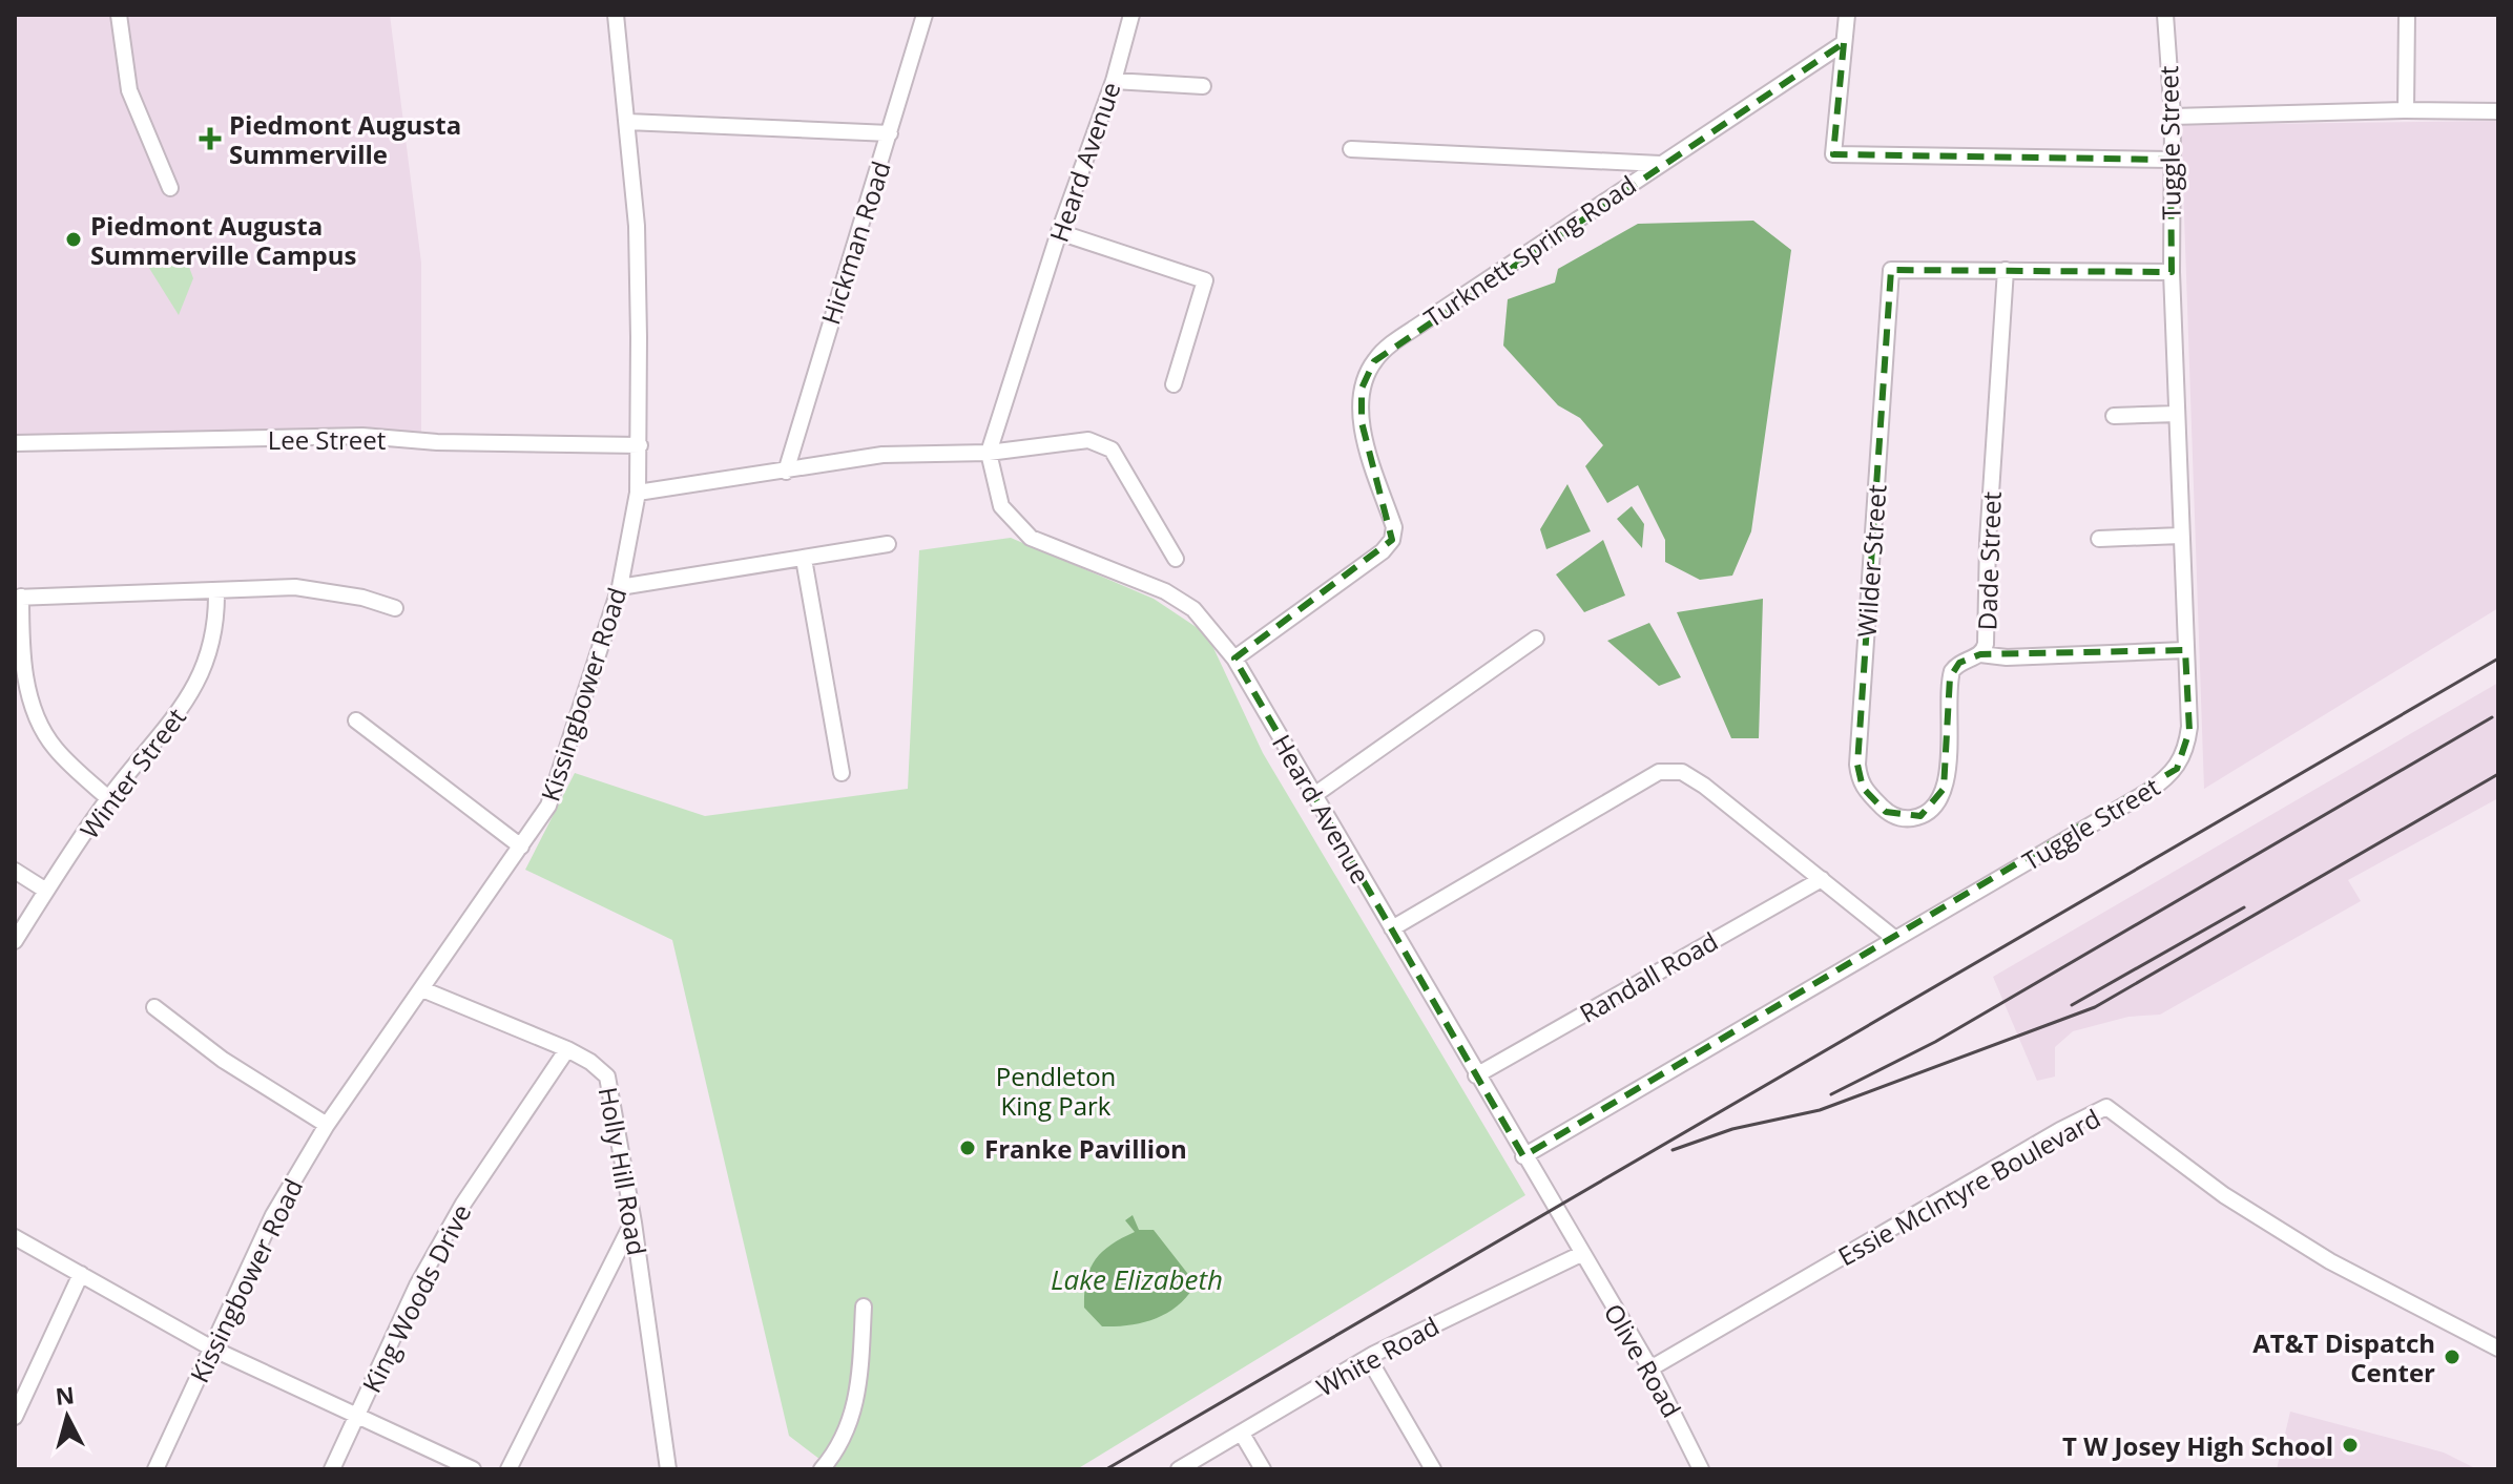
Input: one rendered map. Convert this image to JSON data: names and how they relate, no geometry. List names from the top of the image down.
{
  "streets": {
    "street": [
      "Tuggle Street",
      "Heard Avenue",
      "Hickman Road",
      "Turknett Spring Road",
      "Lee Street",
      "Wilder Street",
      "Dade Street",
      "Kissingbower Road",
      "Winter Street",
      "Randall Road",
      "Holly Hill Road",
      "Essie McIntyre Boulevard",
      "King Woods Drive",
      "White Road",
      "Olive Road"
    ]
  },
  "crossings": [
    ["Tuggle Street", "Heard Avenue"],
    ["Heard Avenue", "Turknett Spring Road"],
    ["Heard Avenue", "Randall Road"],
    ["Heard Avenue", "White Road"],
    ["Heard Avenue", "Olive Road"],
    ["Lee Street", "Kissingbower Road"],
    ["Wilder Street", "Dade Street"],
    ["Kissingbower Road", "Holly Hill Road"],
    ["Holly Hill Road", "King Woods Drive"],
    ["Essie McIntyre Boulevard", "Olive Road"],
    ["White Road", "Olive Road"]
  ],
  "water": ["Lake Elizabeth"],
  "parks": ["Pendleton King Park"],
  "places": {
    "health": ["Piedmont Augusta Summerville"],
    "other": [
      "Piedmont Augusta Summerville Campus",
      "Franke Pavillion",
      "AT&T Dispatch Center",
      "T W Josey High School"
    ]
  },
  "north": "top"
}
